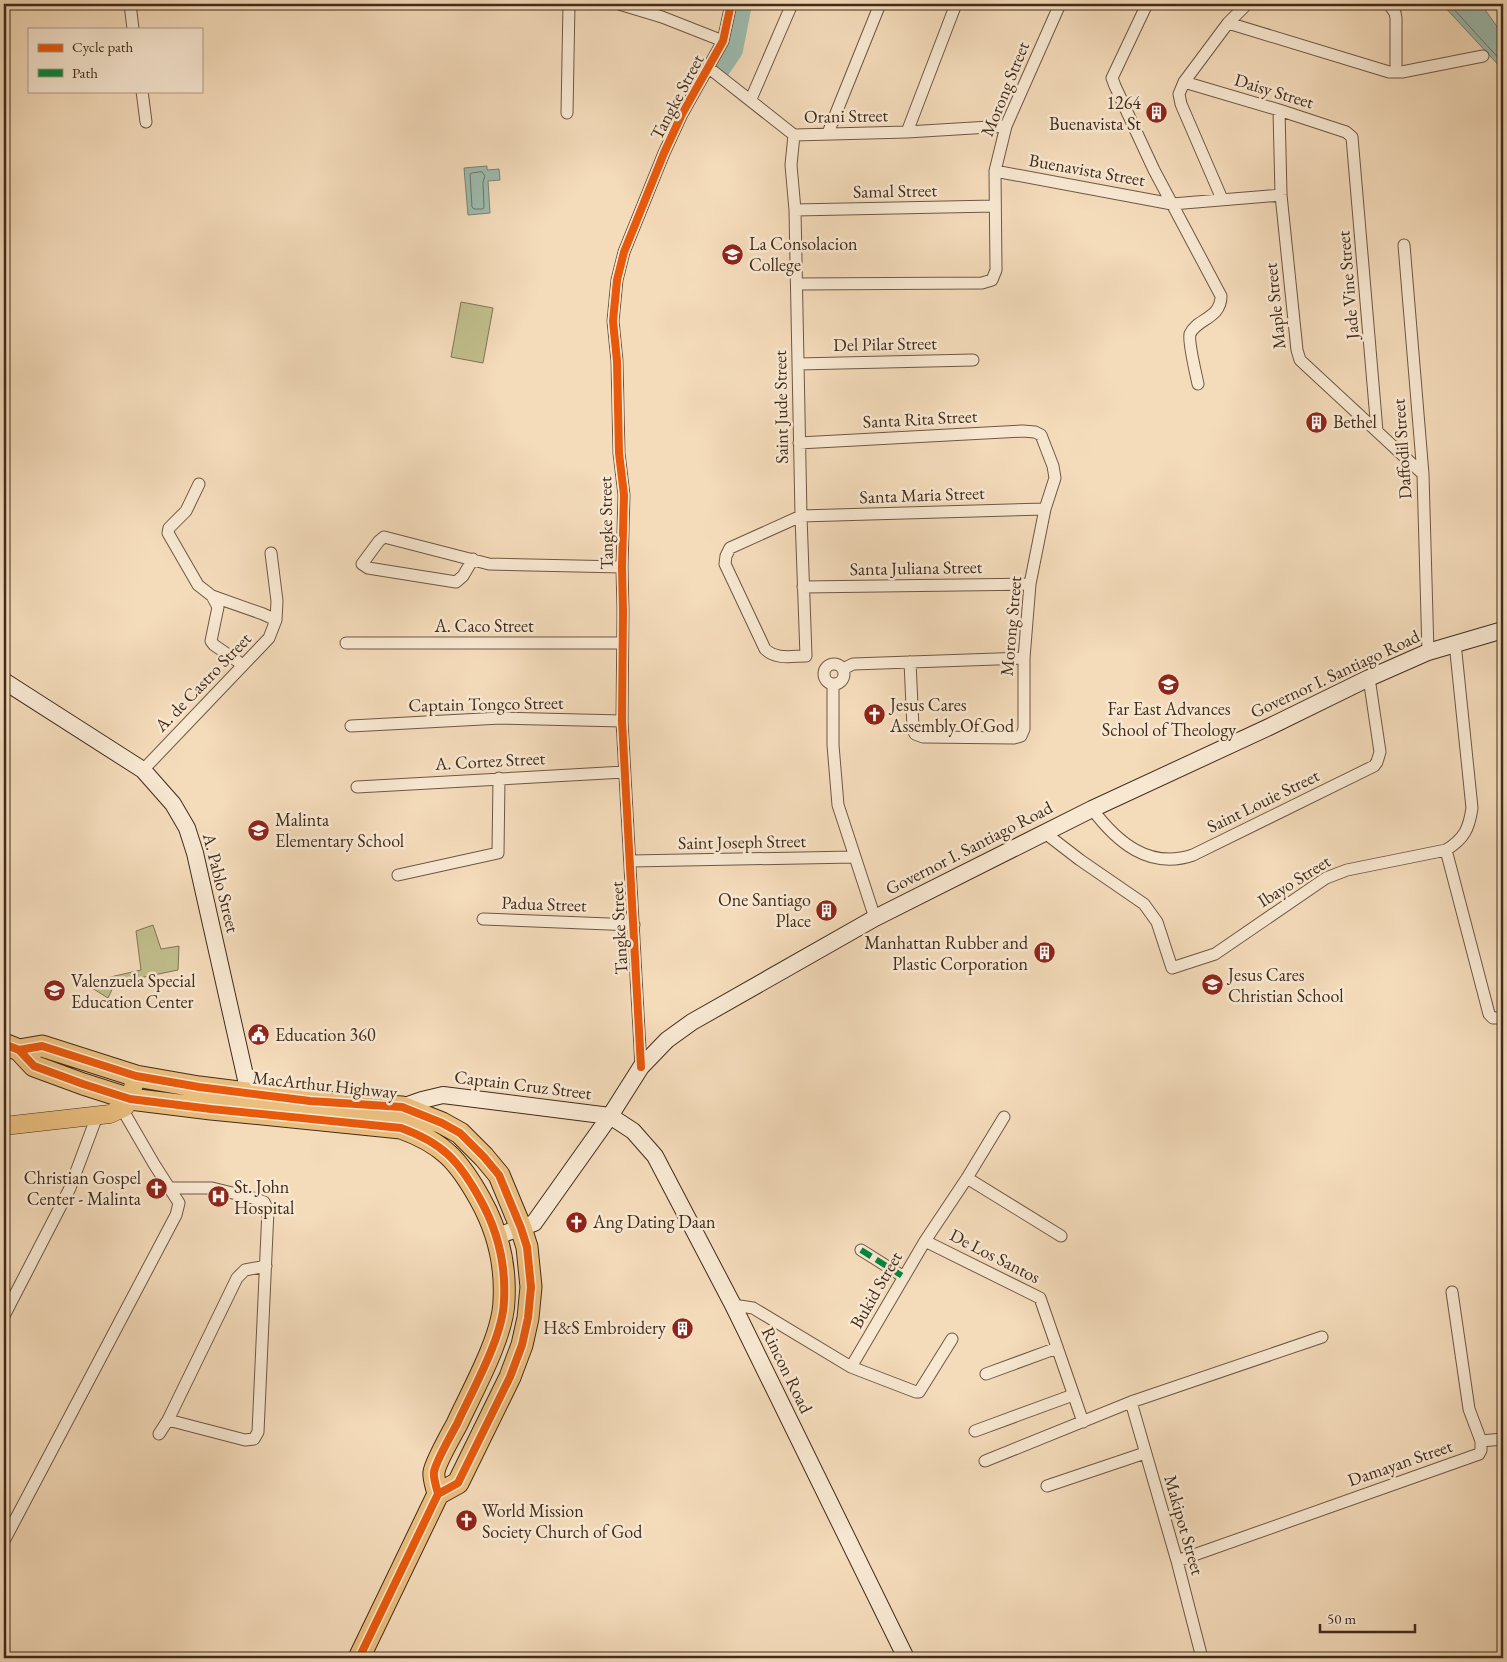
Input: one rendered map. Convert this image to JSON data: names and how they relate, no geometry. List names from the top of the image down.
{
  "streets": {
    "highway": ["MacArthur Highway"],
    "main road": [
      "Governor I. Santiago Road",
      "A. Pablo Street",
      "Captain Cruz Street",
      "Rincon Road"
    ],
    "street": [
      "Morong Street",
      "Daisy Street",
      "Tangke Street",
      "Orani Street",
      "Buenavista Street",
      "Samal Street",
      "Jade Vine Street",
      "Maple Street",
      "Del Pilar Street",
      "Saint Jude Street",
      "Santa Rita Street",
      "Daffodil Street",
      "Santa Maria Street",
      "Santa Juliana Street",
      "A. Caco Street",
      "A. de Castro Street",
      "Captain Tongco Street",
      "A. Cortez Street",
      "Saint Louie Street",
      "Saint Joseph Street",
      "Ibayo Street",
      "Padua Street",
      "De Los Santos",
      "Bukid Street",
      "Damayan Street",
      "Makipot Street"
    ]
  },
  "crossings": [
    ["Morong Street", "Orani Street"],
    ["Morong Street", "Buenavista Street"],
    ["Morong Street", "Samal Street"],
    ["Morong Street", "Saint Jude Street"],
    ["Morong Street", "Santa Rita Street"],
    ["Morong Street", "Santa Maria Street"],
    ["Morong Street", "Santa Juliana Street"],
    ["Daisy Street", "Jade Vine Street"],
    ["Daisy Street", "Maple Street"],
    ["Tangke Street", "Orani Street"],
    ["Tangke Street", "A. Caco Street"],
    ["Tangke Street", "Governor I. Santiago Road"],
    ["Tangke Street", "Captain Tongco Street"],
    ["Tangke Street", "A. Cortez Street"],
    ["Tangke Street", "Saint Joseph Street"],
    ["Tangke Street", "Padua Street"],
    ["Orani Street", "Saint Jude Street"],
    ["Buenavista Street", "Maple Street"],
    ["Samal Street", "Saint Jude Street"],
    ["Jade Vine Street", "Maple Street"],
    ["Maple Street", "Daffodil Street"],
    ["Del Pilar Street", "Saint Jude Street"],
    ["Saint Jude Street", "Santa Rita Street"],
    ["Saint Jude Street", "Santa Maria Street"],
    ["Saint Jude Street", "Santa Juliana Street"],
    ["Daffodil Street", "Governor I. Santiago Road"],
    ["Governor I. Santiago Road", "Saint Louie Street"],
    ["Governor I. Santiago Road", "Ibayo Street"],
    ["Governor I. Santiago Road", "MacArthur Highway"],
    ["Governor I. Santiago Road", "Captain Cruz Street"],
    ["Governor I. Santiago Road", "Rincon Road"],
    ["A. de Castro Street", "A. Pablo Street"],
    ["A. Pablo Street", "MacArthur Highway"],
    ["MacArthur Highway", "Captain Cruz Street"],
    ["Captain Cruz Street", "Rincon Road"],
    ["De Los Santos", "Bukid Street"],
    ["Damayan Street", "Makipot Street"]
  ],
  "places": {
    "building": [
      "1264 Buenavista St",
      "Bethel",
      "One Santiago Place",
      "Manhattan Rubber and Plastic Corporation",
      "H&S Embroidery"
    ],
    "school or university": [
      "La Consolacion College",
      "Far East Advances School of Theology",
      "Malinta Elementary School",
      "Jesus Cares Christian School",
      "Valenzuela Special Education Center"
    ],
    "church": [
      "Jesus Cares Assembly Of God",
      "Christian Gospel Center - Malinta",
      "Ang Dating Daan",
      "World Mission Society Church of God"
    ],
    "public building": ["Education 360"],
    "hospital": ["St. John Hospital"]
  },
  "legend": ["Cycle path", "Path"],
  "scale_bar": "50 m"
}
